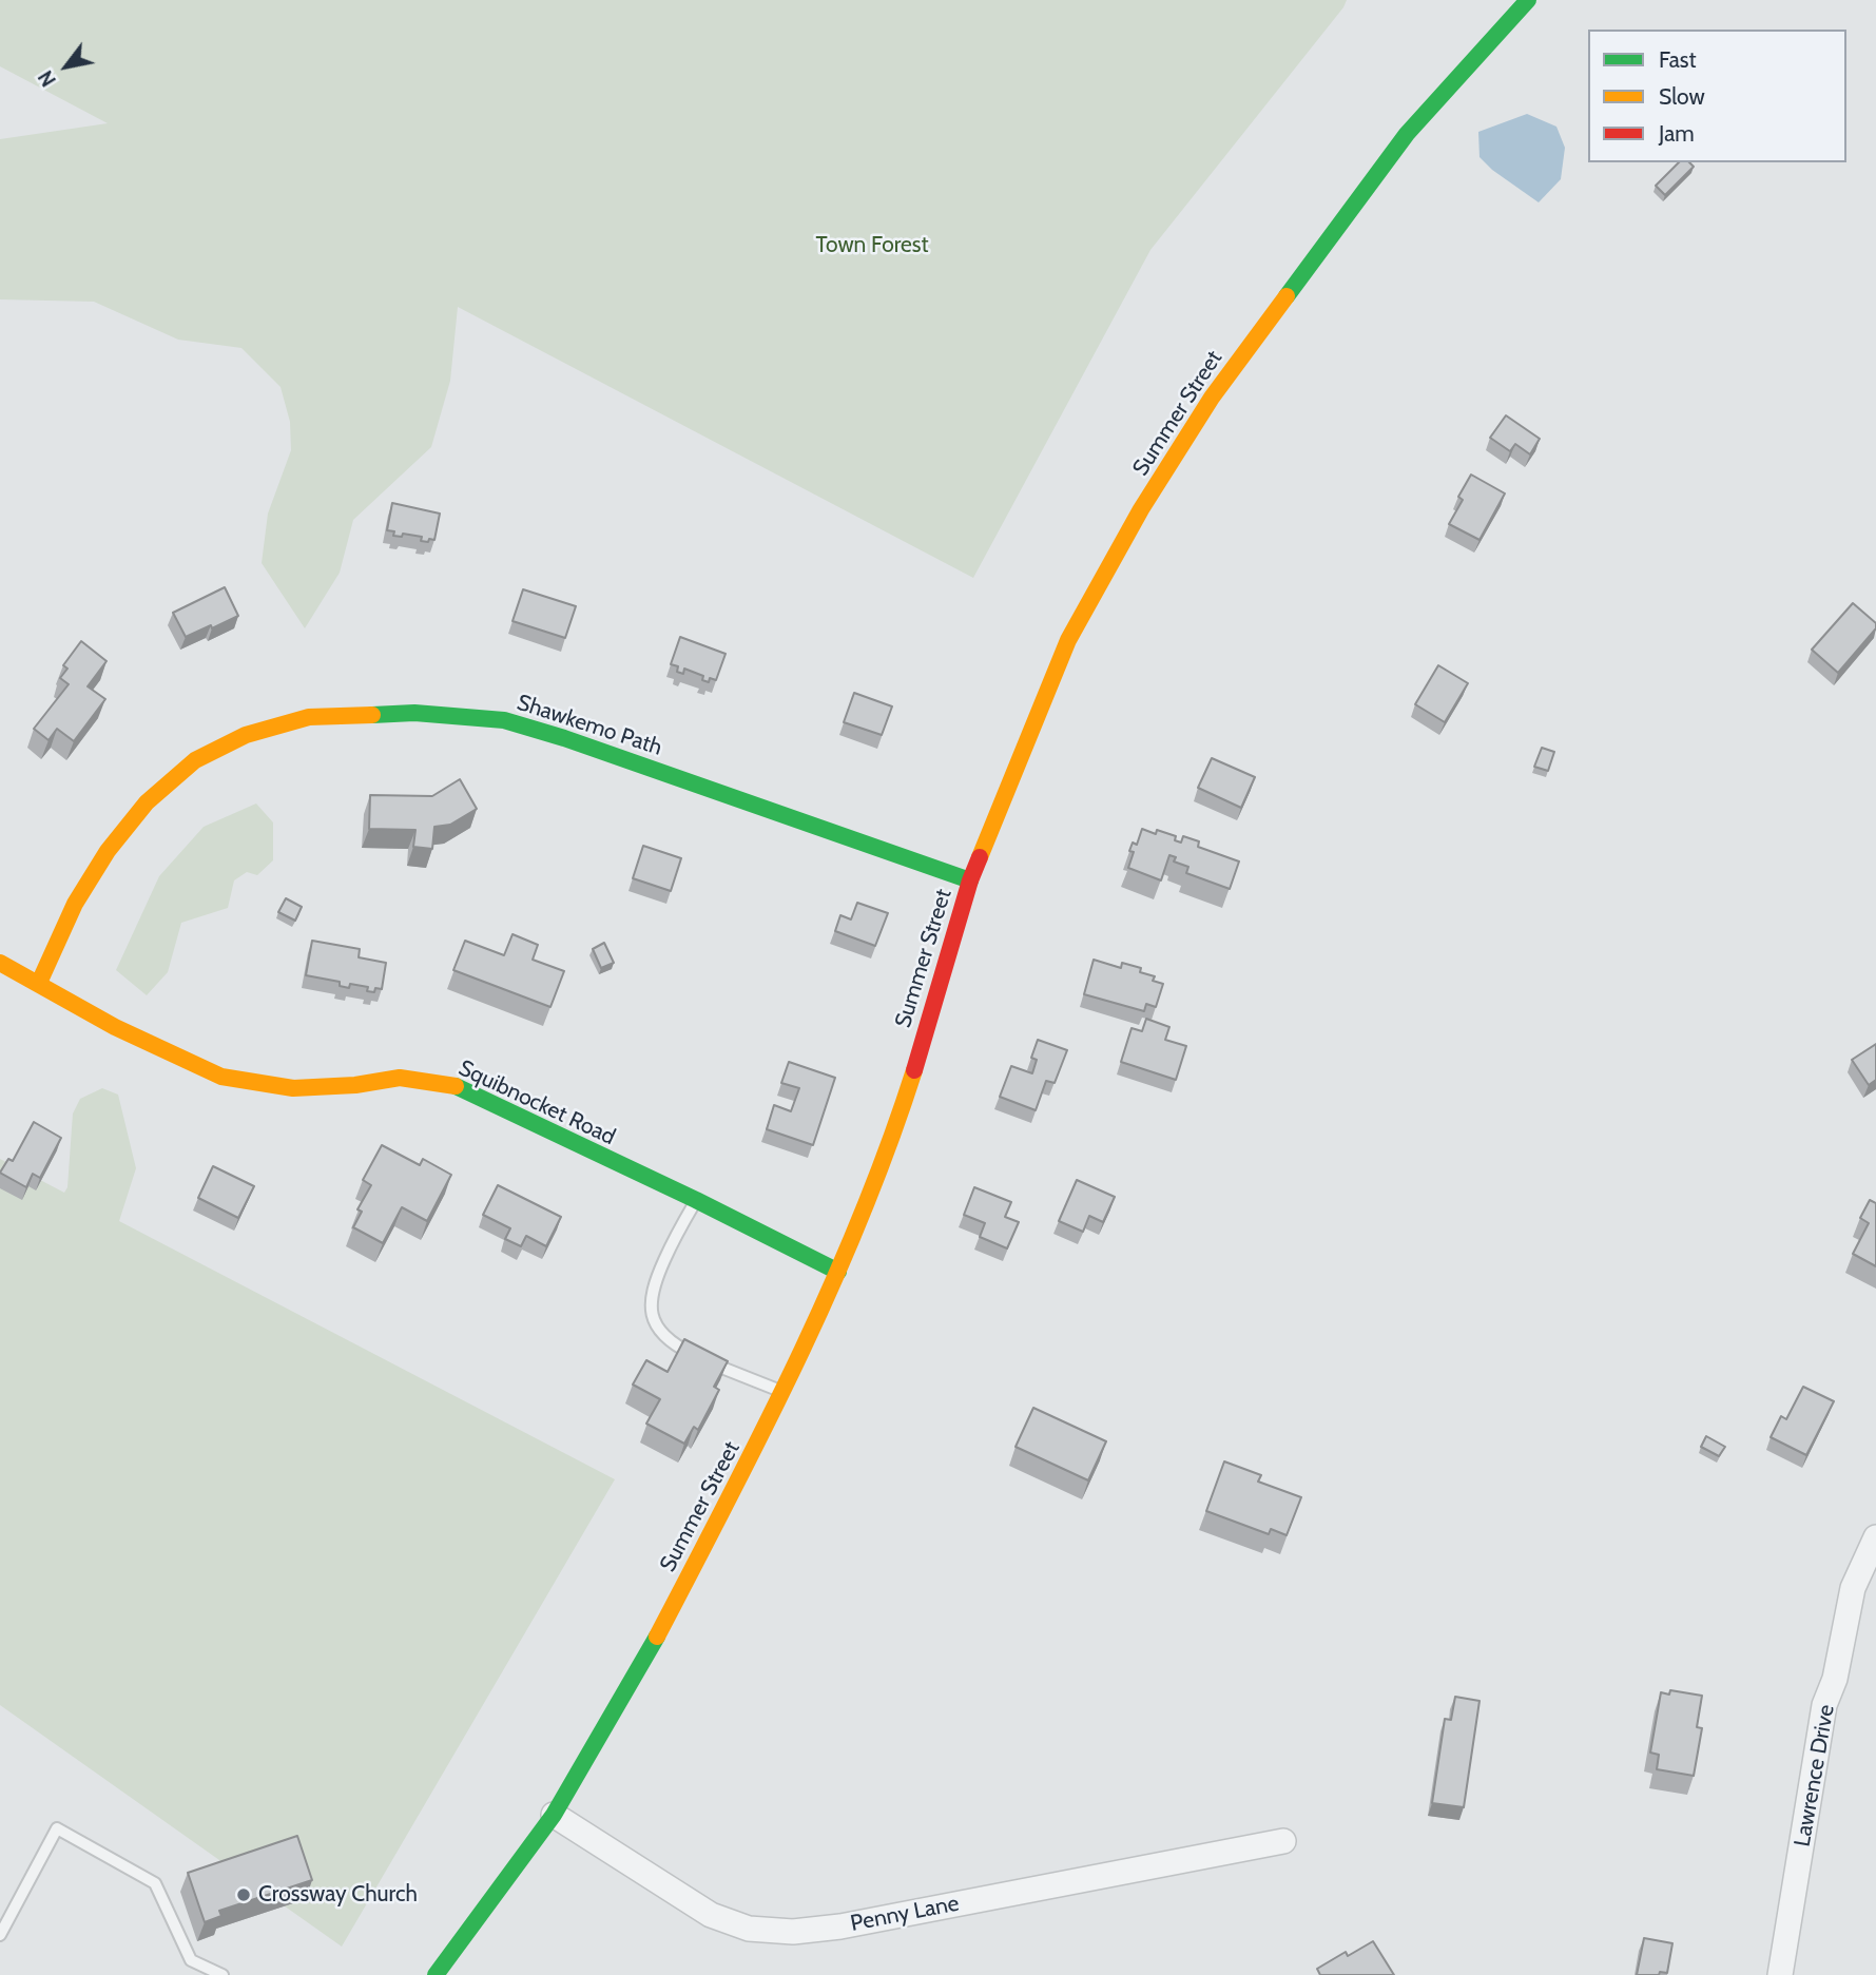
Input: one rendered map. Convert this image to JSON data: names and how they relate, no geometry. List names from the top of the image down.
{
  "streets": {
    "main road": ["Summer Street", "Shawkemo Path", "Squibnocket Road"],
    "street": ["Lawrence Drive", "Penny Lane"]
  },
  "crossings": [
    ["Summer Street", "Shawkemo Path"],
    ["Summer Street", "Squibnocket Road"],
    ["Summer Street", "Penny Lane"],
    ["Shawkemo Path", "Squibnocket Road"]
  ],
  "parks": ["Town Forest"],
  "places": ["Crossway Church"],
  "legend": ["Fast", "Slow", "Jam"],
  "north": "bottom left"
}
